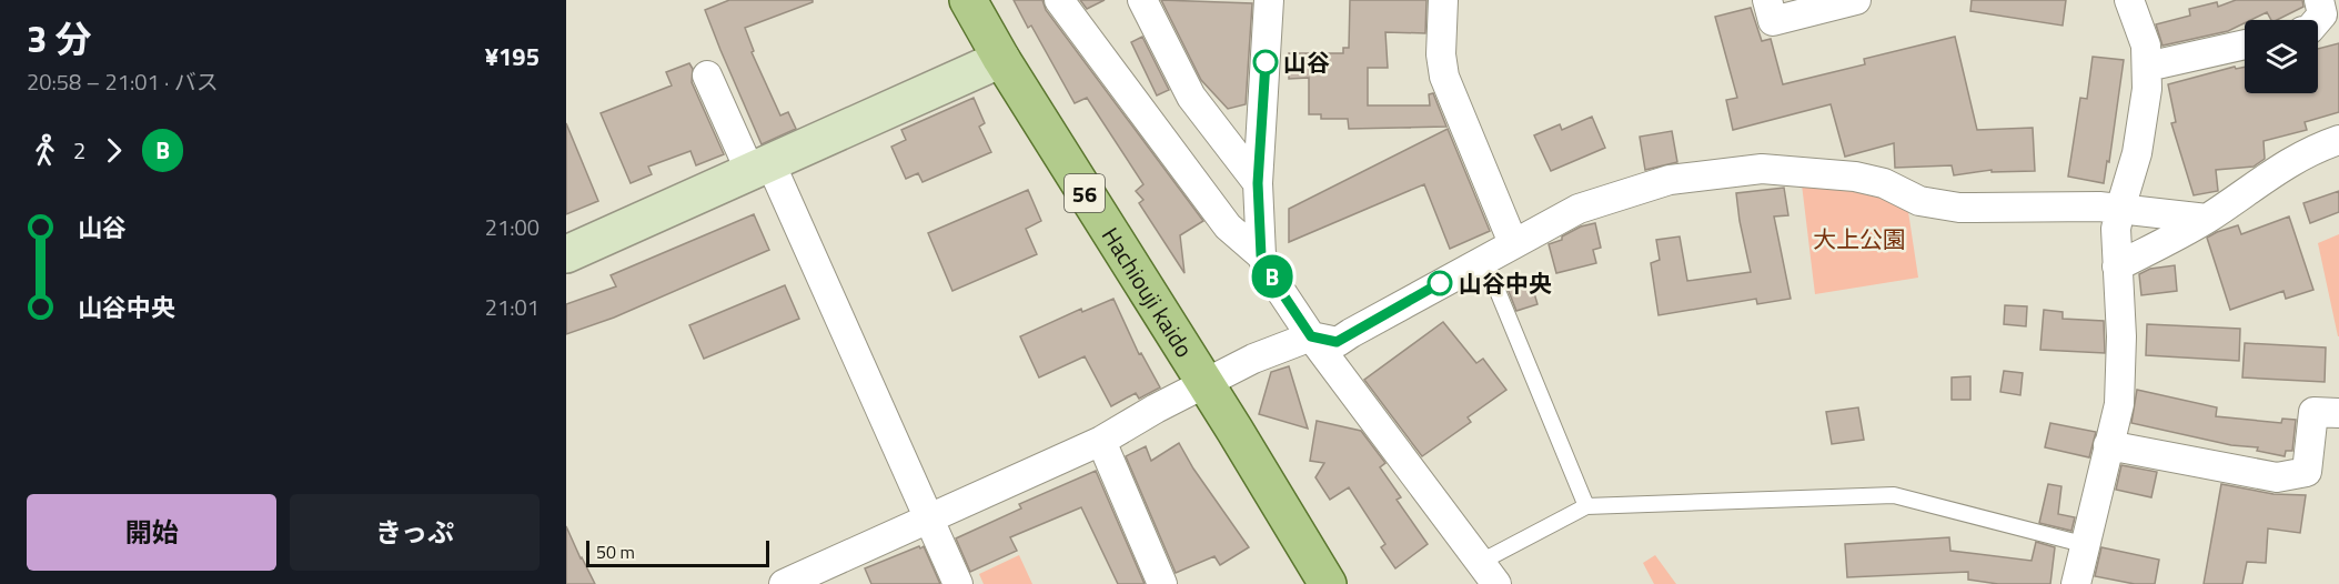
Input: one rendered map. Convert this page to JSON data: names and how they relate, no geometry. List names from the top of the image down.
{
  "streets": {
    "main road": ["56", "Hachiouji kaido"]
  },
  "parks": ["大上公園"],
  "places": ["山谷", "山谷中央"],
  "lines": ["bus line B"],
  "scale_bar": "50 m",
  "page": {
    "heading": ["3 分", "20:58 – 21:01 · バス", "¥195"],
    "on_map": "B",
    "legs": ["2", "B"],
    "list": [
      {
        "name": "山谷",
        "value": "21:00"
      },
      {
        "name": "山谷中央",
        "value": "21:01"
      }
    ],
    "buttons": ["開始", "きっぷ"],
    "scale": "50 m"
  }
}
